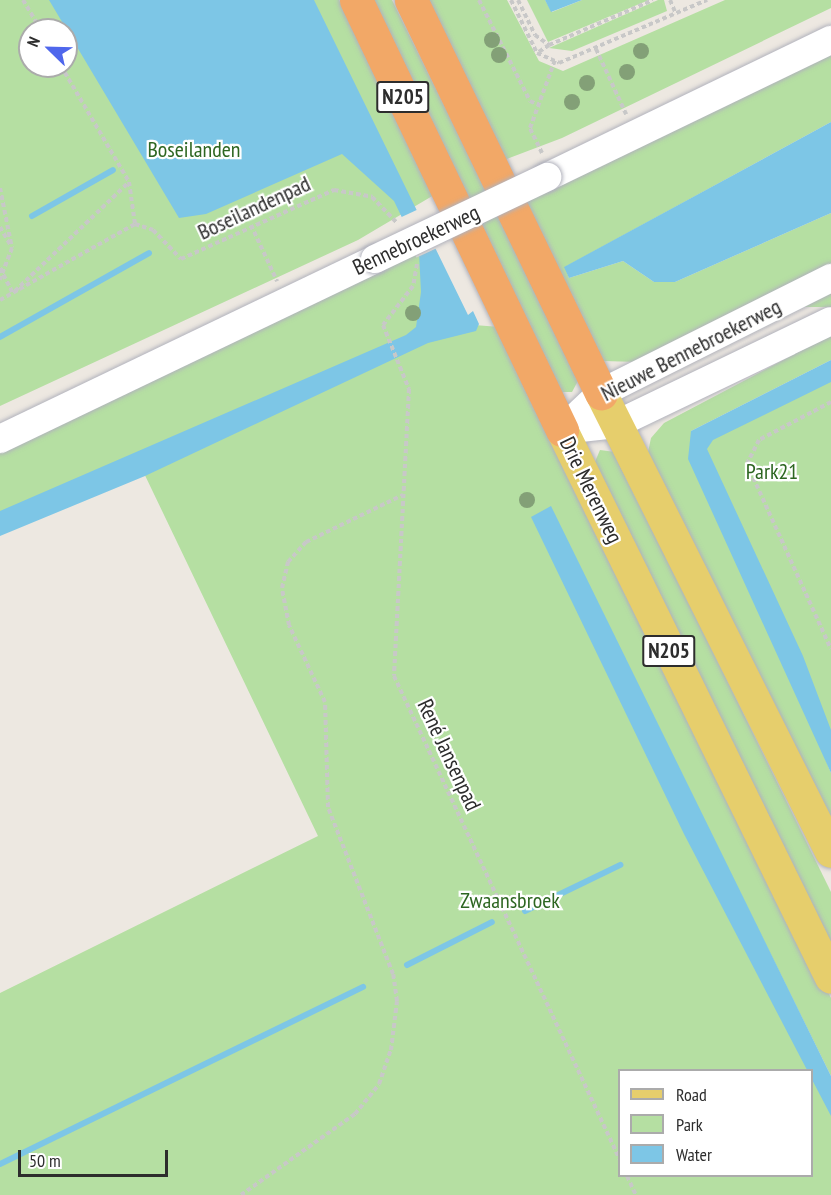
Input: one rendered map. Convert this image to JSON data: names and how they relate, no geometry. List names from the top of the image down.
{
  "streets": {
    "highway": ["N205", "Drie Merenweg"],
    "street": ["Bennebroekerweg", "Nieuwe Bennebroekerweg"],
    "path": ["Boseilandenpad", "René Jansenpad"]
  },
  "crossings": [
    ["N205", "Nieuwe Bennebroekerweg"],
    ["Nieuwe Bennebroekerweg", "Drie Merenweg"]
  ],
  "parks": ["Boseilanden", "Park21", "Zwaansbroek"],
  "legend": ["Road", "Park", "Water"],
  "scale_bar": "50 m",
  "north": "top left"
}
